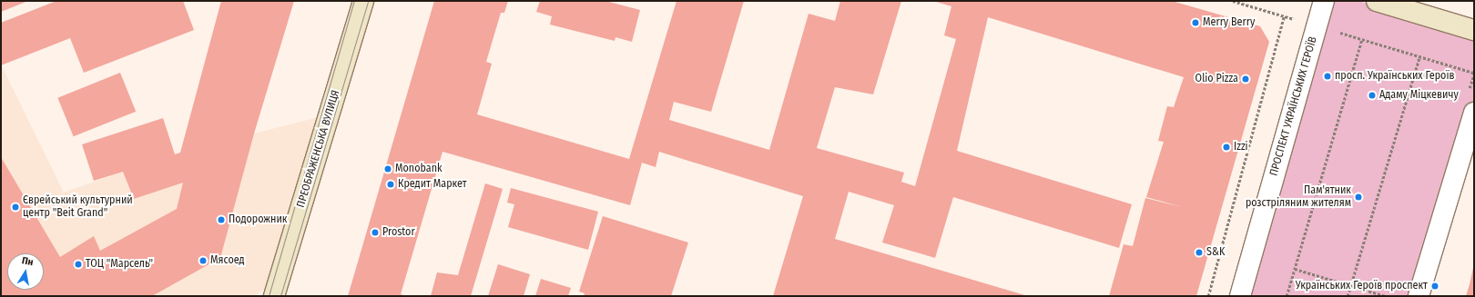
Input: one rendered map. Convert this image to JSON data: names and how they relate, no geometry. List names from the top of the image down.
{
  "streets": {
    "main road": ["ПРЕОБРАЖЕНСЬКА ВУЛИЦЯ"],
    "street": ["ПРОСПЕКТ УКРАЇНСЬКИХ ГЕРОЇВ"]
  },
  "places": [
    "Merry Berry",
    "просп. Українських Героїв",
    "Olio Pizza",
    "Адаму Міцкевичу",
    "Izzi",
    "Monobank",
    "Кредит Маркет",
    "Пам'ятник розстріляним жителям",
    "Єврейський культурний центр \"Beit Grand\"",
    "Подорожник",
    "Prostor",
    "S&K",
    "Мясоед",
    "ТОЦ \"Марсель\"",
    "Українських Героїв проспект"
  ],
  "north": "top"
}
